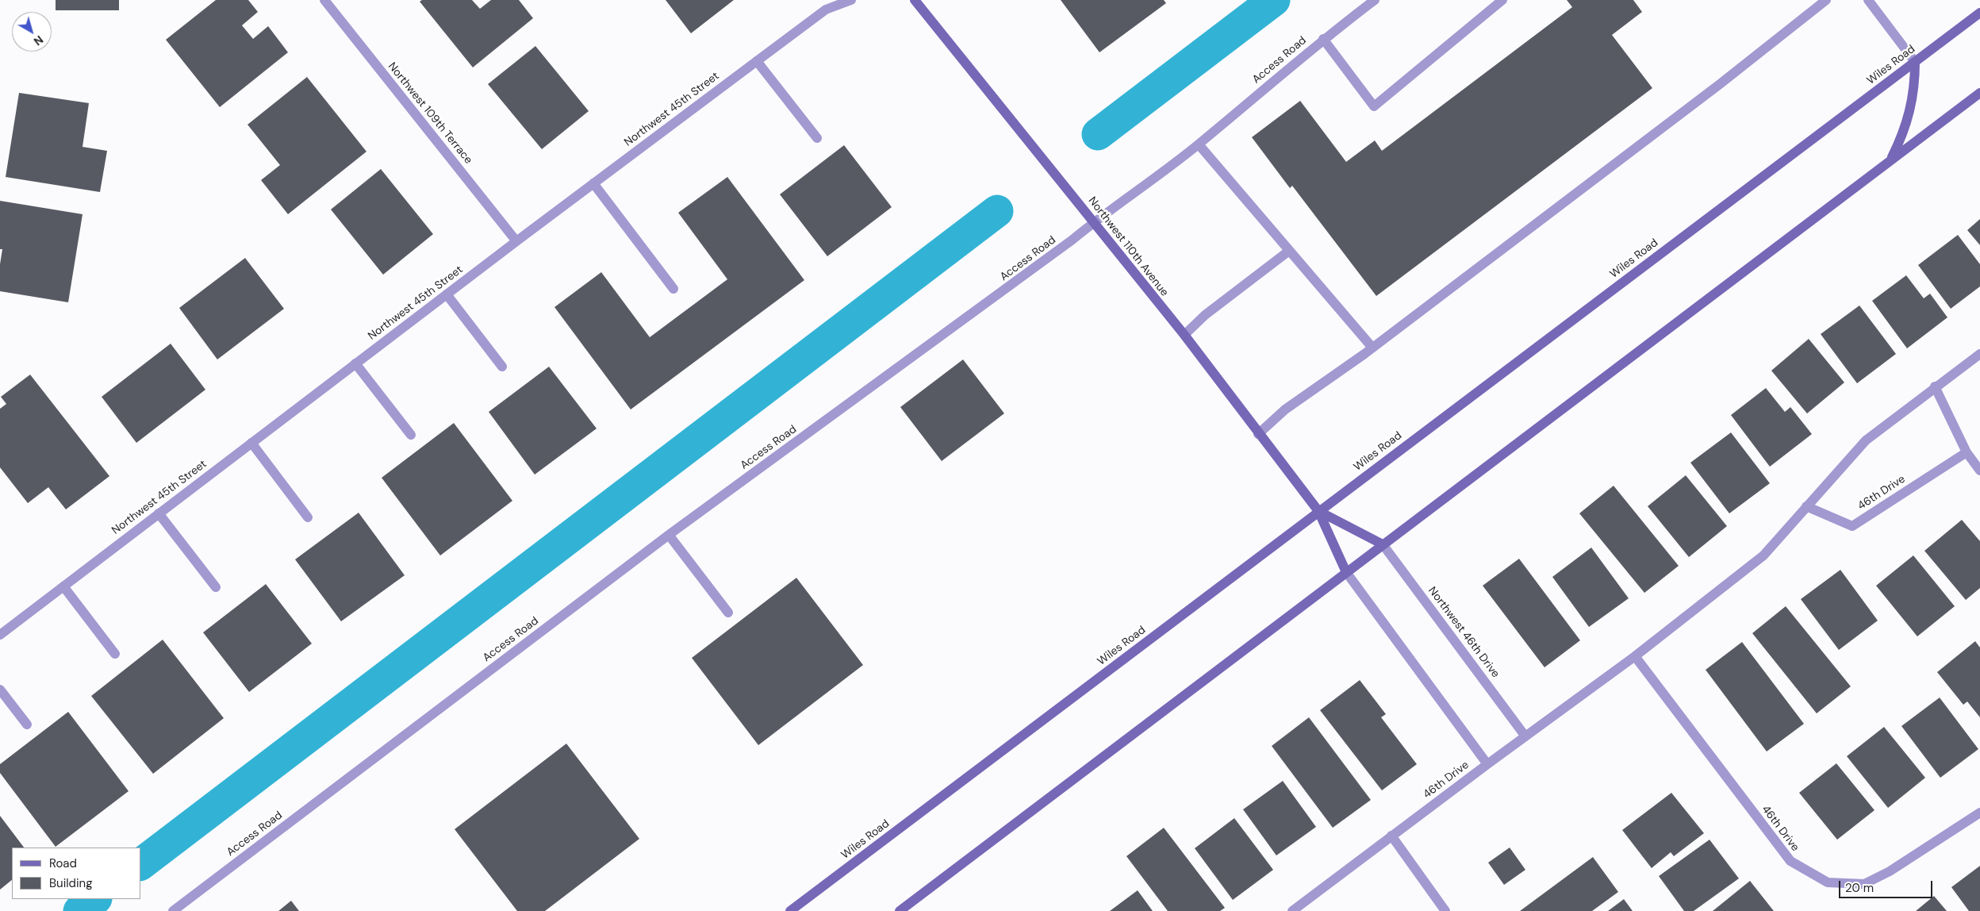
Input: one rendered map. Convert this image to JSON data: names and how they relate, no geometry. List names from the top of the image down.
{
  "streets": {
    "main road": ["Wiles Road", "Northwest 110th Avenue"],
    "street": [
      "Access Road",
      "Northwest 45th Street",
      "Northwest 109th Terrace",
      "46th Drive",
      "Northwest 46th Drive"
    ]
  },
  "crossings": [
    ["Access Road", "Northwest 110th Avenue"],
    ["Wiles Road", "Northwest 110th Avenue"],
    ["Northwest 45th Street", "Northwest 109th Terrace"],
    ["Northwest 110th Avenue", "Northwest 46th Drive"],
    ["46th Drive", "Northwest 46th Drive"]
  ],
  "legend": ["Road", "Building"],
  "scale_bar": "20 m",
  "north": "bottom right"
}
